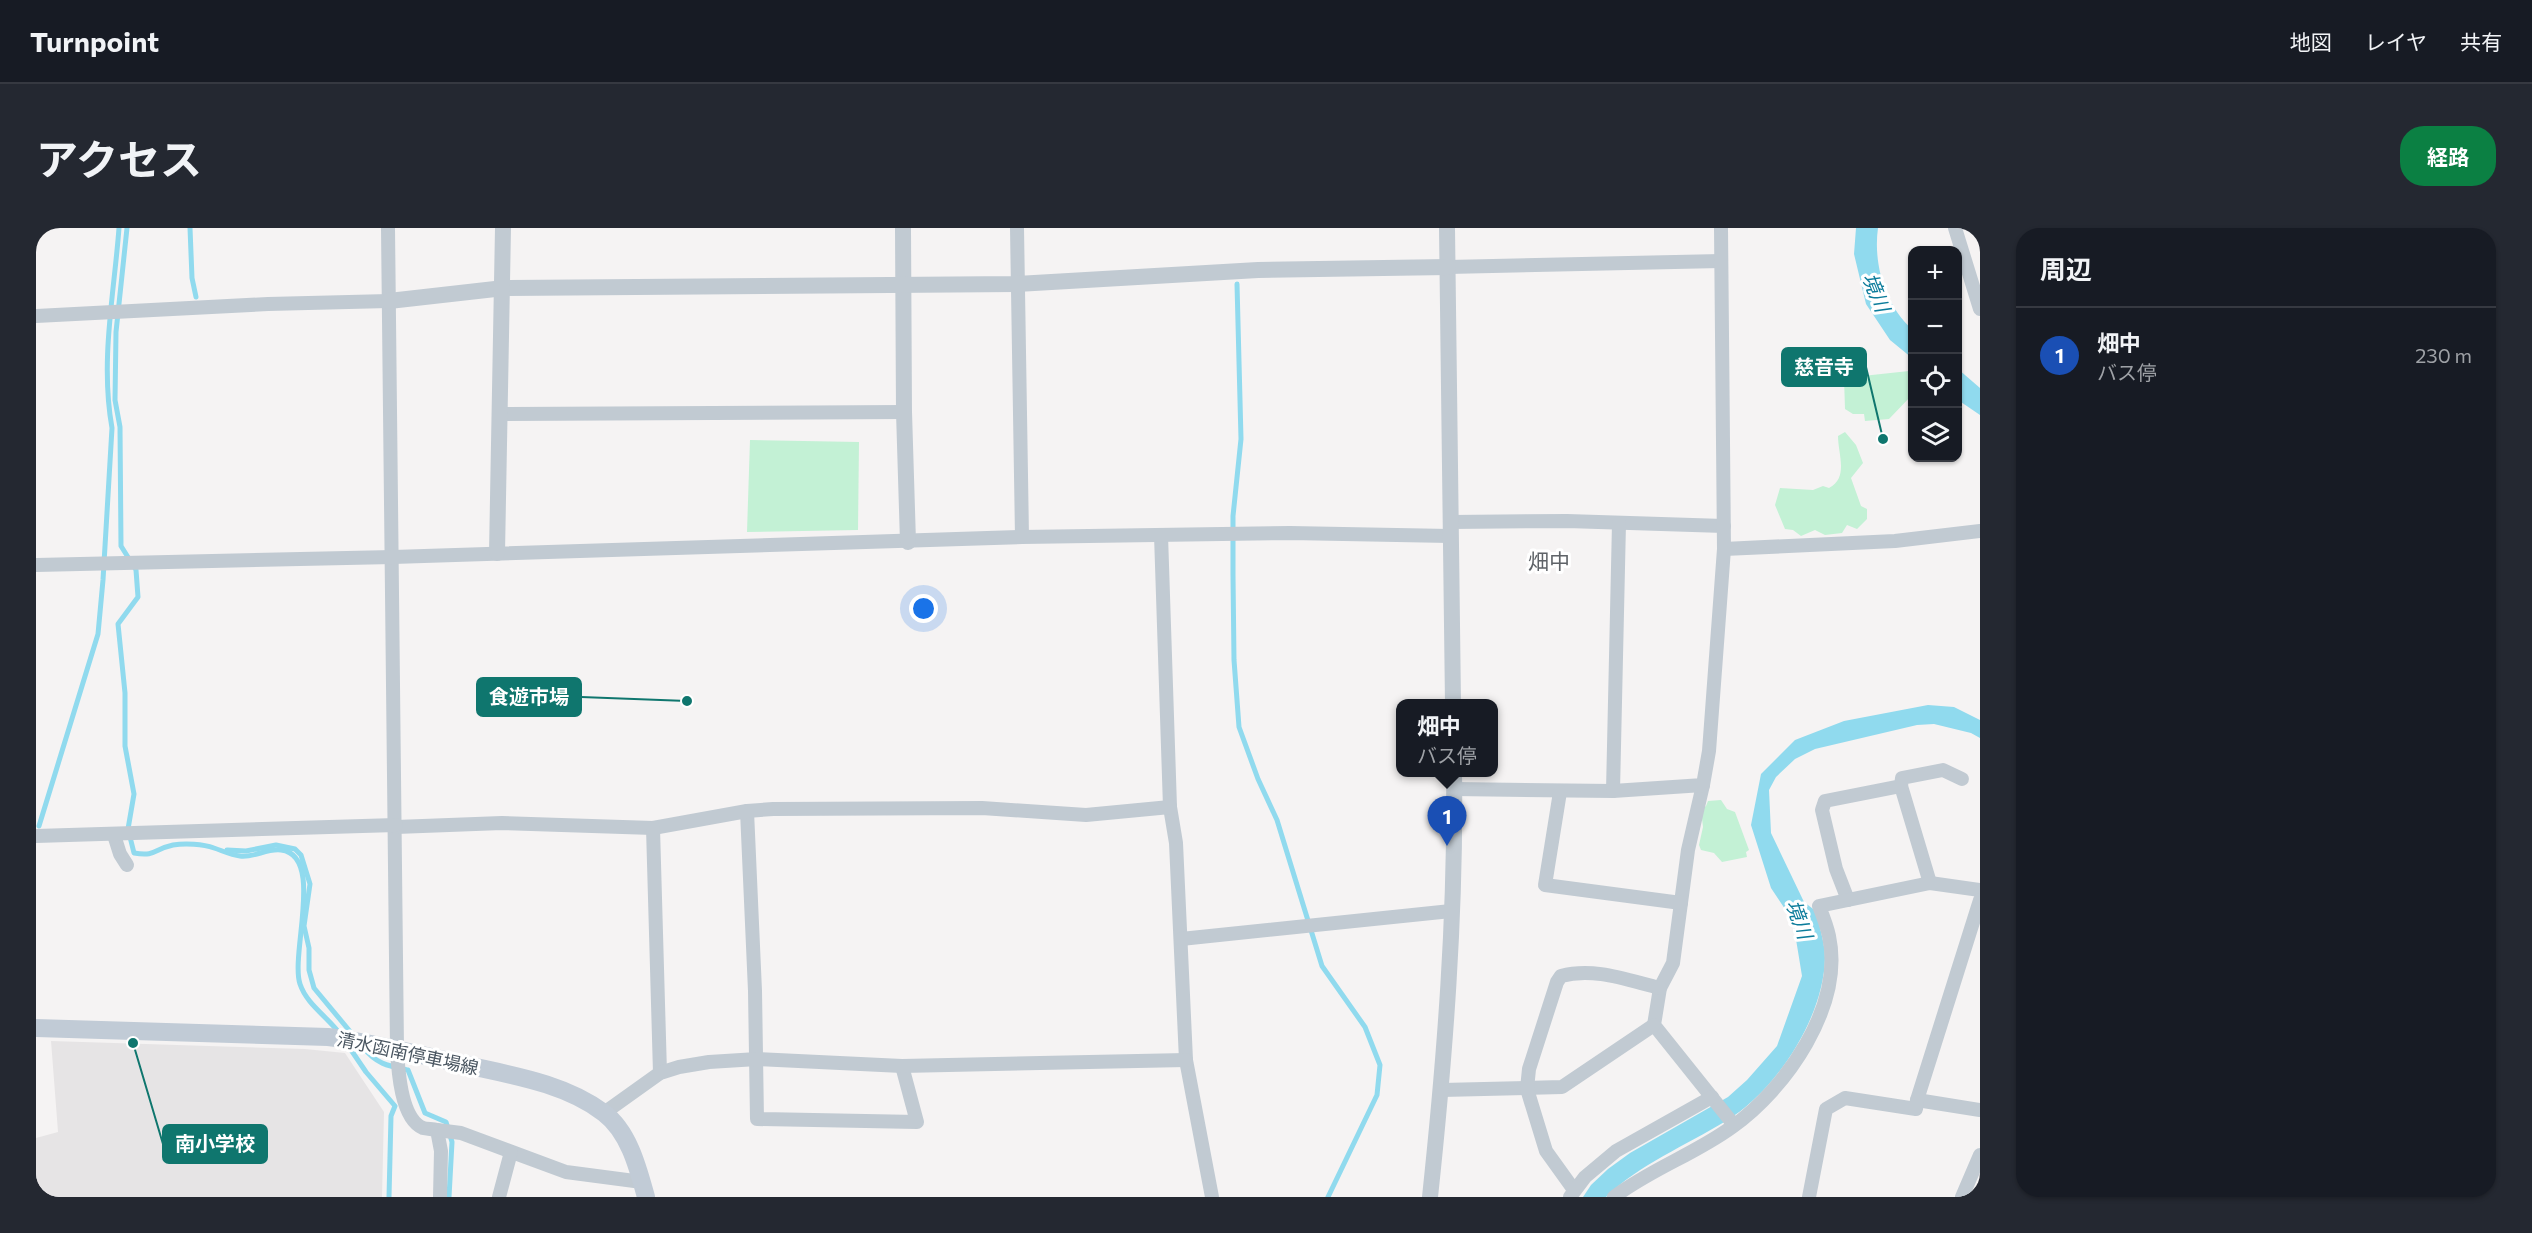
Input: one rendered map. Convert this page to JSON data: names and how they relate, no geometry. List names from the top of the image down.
{
  "streets": {
    "main road": ["清水函南停車場線"]
  },
  "districts": ["畑中"],
  "water": ["境川"],
  "places": ["慈音寺", "食遊市場", "南小学校"],
  "page": {
    "header": "Turnpoint",
    "nav": ["地図", "レイヤ", "共有"],
    "title": "アクセス",
    "buttons": "経路",
    "heading": "周辺",
    "map_buttons": ["+", "−"],
    "list": [
      {
        "mark": "1",
        "name": "畑中",
        "note": "バス停",
        "value": "230 m"
      }
    ],
    "popup": ["畑中", "バス停"],
    "pins": "1"
  }
}
